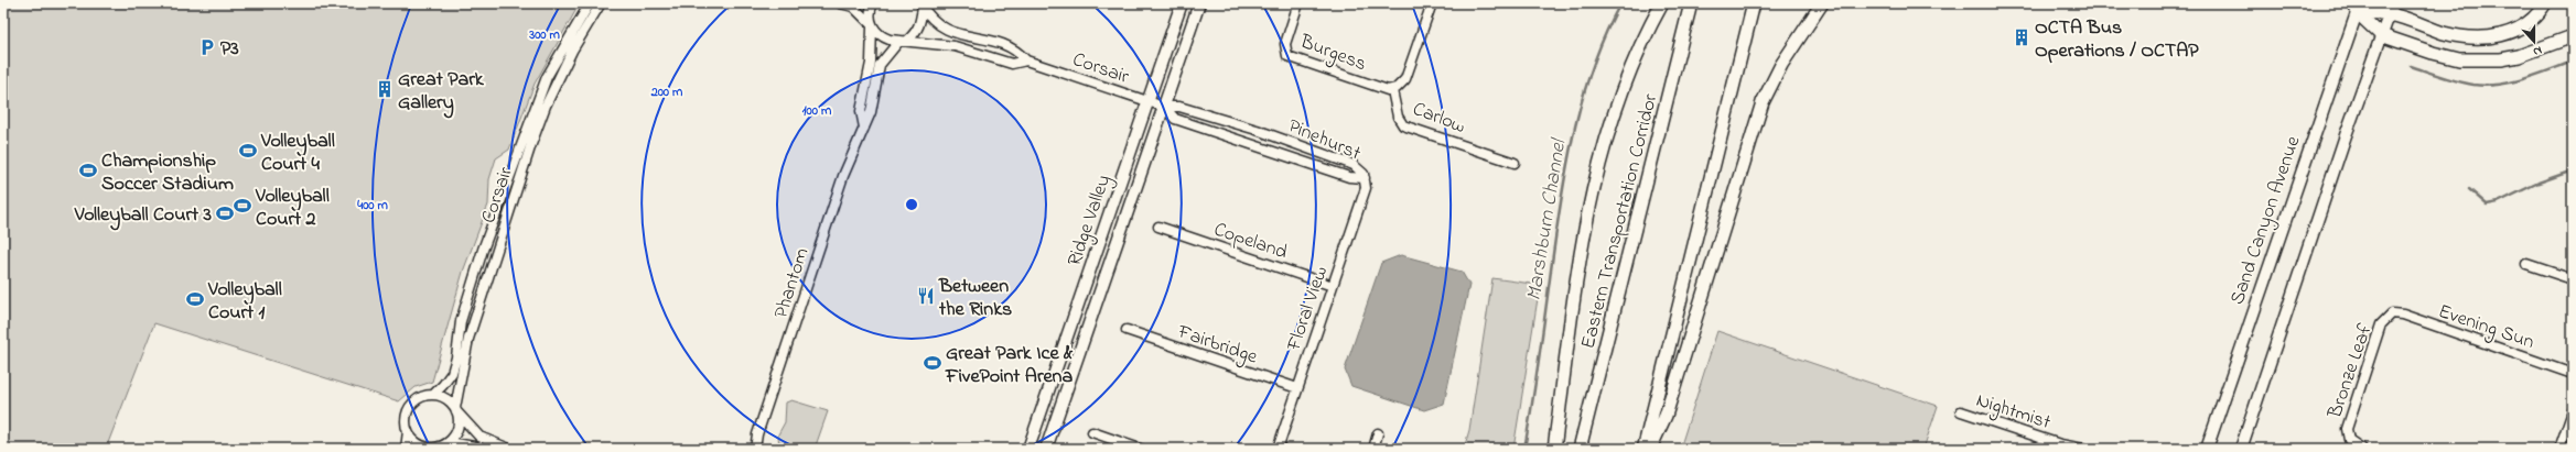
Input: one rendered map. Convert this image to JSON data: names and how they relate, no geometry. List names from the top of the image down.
{
  "streets": {
    "highway": ["Eastern Transportation Corridor"],
    "main road": ["Ridge Valley", "Sand Canyon Avenue"],
    "street": [
      "Burgess",
      "Corsair",
      "Carlow",
      "Pinehurst",
      "Copeland",
      "Phantom",
      "Floral View",
      "Evening Sun",
      "Fairbridge",
      "Bronze Leaf",
      "Nightmist"
    ]
  },
  "crossings": [
    ["Burgess", "Carlow"],
    ["Corsair", "Pinehurst"],
    ["Corsair", "Ridge Valley"],
    ["Corsair", "Phantom"],
    ["Pinehurst", "Ridge Valley"],
    ["Pinehurst", "Floral View"],
    ["Copeland", "Floral View"],
    ["Floral View", "Fairbridge"],
    ["Evening Sun", "Bronze Leaf"]
  ],
  "water": ["Marshburn Channel"],
  "places": {
    "building": ["OCTA Bus Operations / OCTAP", "Great Park Gallery"],
    "parking": ["P3"],
    "sports": [
      "Volleyball Court 4",
      "Championship Soccer Stadium",
      "Volleyball Court 2",
      "Volleyball Court 3",
      "Volleyball Court 1",
      "Great Park Ice & FivePoint Arena"
    ],
    "restaurant": ["Between the Rinks"]
  },
  "north": "bottom",
  "rings": [
    "300 m",
    "200 m",
    "100 m",
    "400 m"
  ]
}
